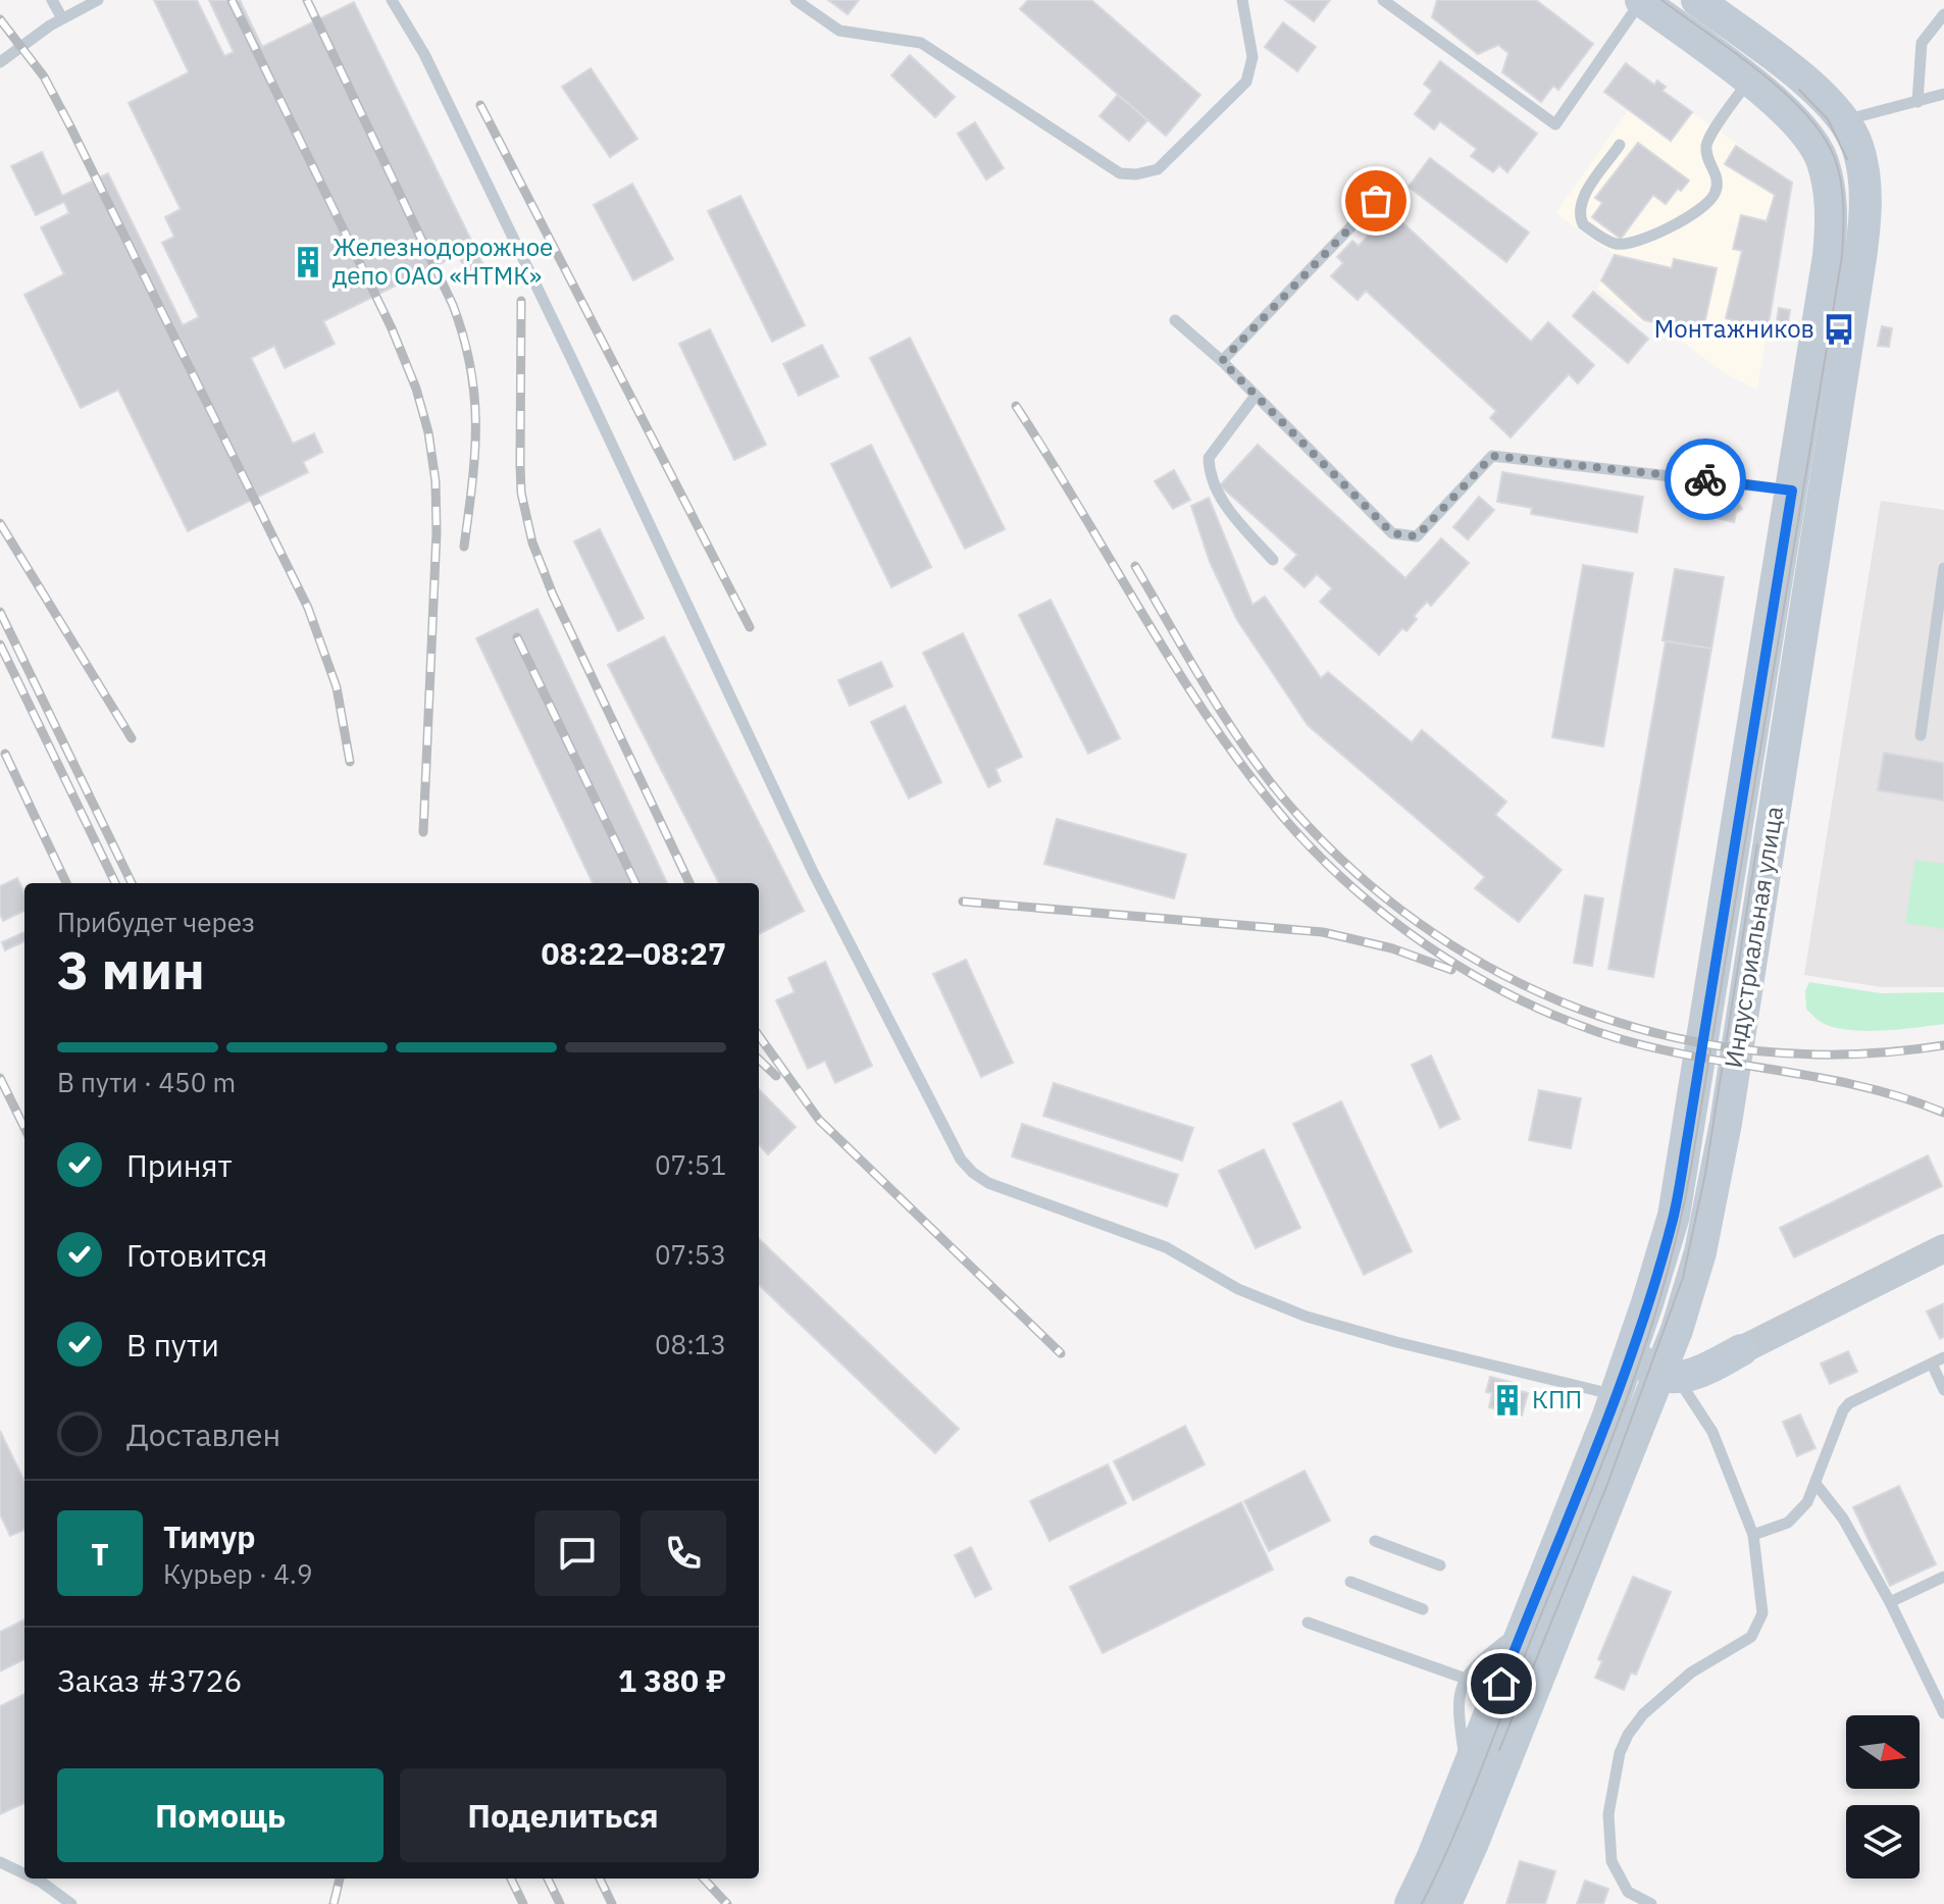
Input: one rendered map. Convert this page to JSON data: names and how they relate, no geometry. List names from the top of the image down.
{
  "streets": {
    "main road": ["Индустриальная улица"]
  },
  "places": {
    "building": ["Железнодорожное депо ОАО «НТМК»", "КПП"],
    "bus stop": ["Монтажников"]
  },
  "north": "right",
  "page": {
    "heading": ["3 мин", "Прибудет через", "08:22–08:27"],
    "panel": [
      "Тимур",
      "Курьер · 4.9",
      "Заказ #3726",
      "1 380 ₽"
    ],
    "bar": "В пути · 450 m",
    "list": [
      ["Принят", "07:51"],
      ["Готовится", "07:53"],
      ["В пути", "08:13"],
      "Доставлен"
    ],
    "round": "Т",
    "buttons": ["Помощь", "Поделиться"]
  }
}
